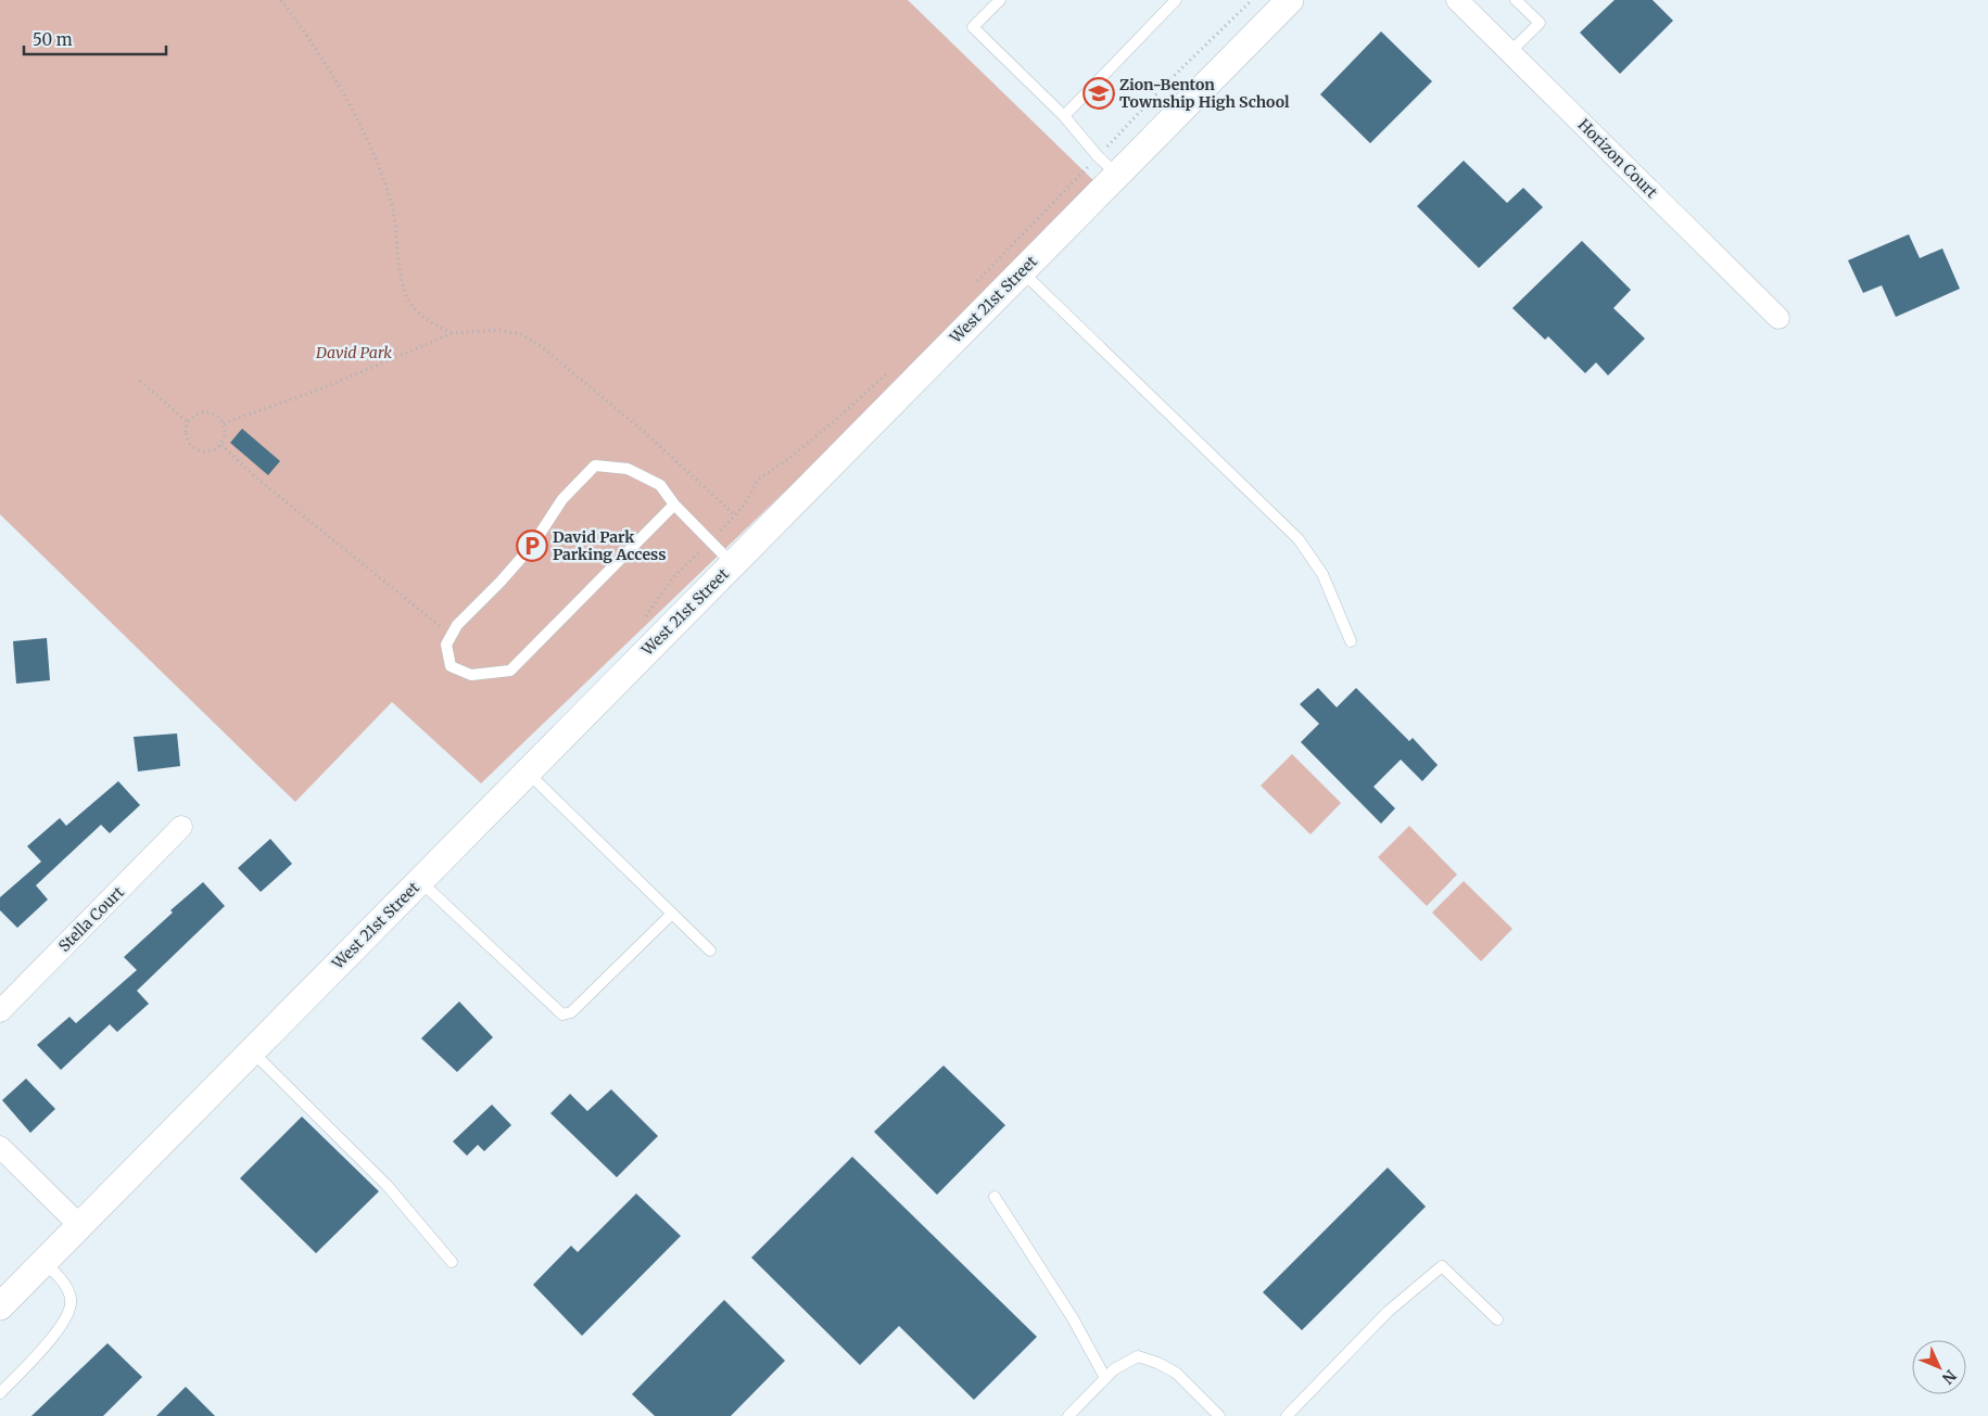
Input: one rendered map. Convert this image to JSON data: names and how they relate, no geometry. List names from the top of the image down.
{
  "streets": {
    "street": ["Horizon Court", "West 21st Street", "Stella Court"]
  },
  "parks": ["David Park"],
  "places": {
    "school or university": ["Zion-Benton Township High School"],
    "parking": ["David Park Parking Access"]
  },
  "scale_bar": "50 m",
  "north": "bottom right"
}
